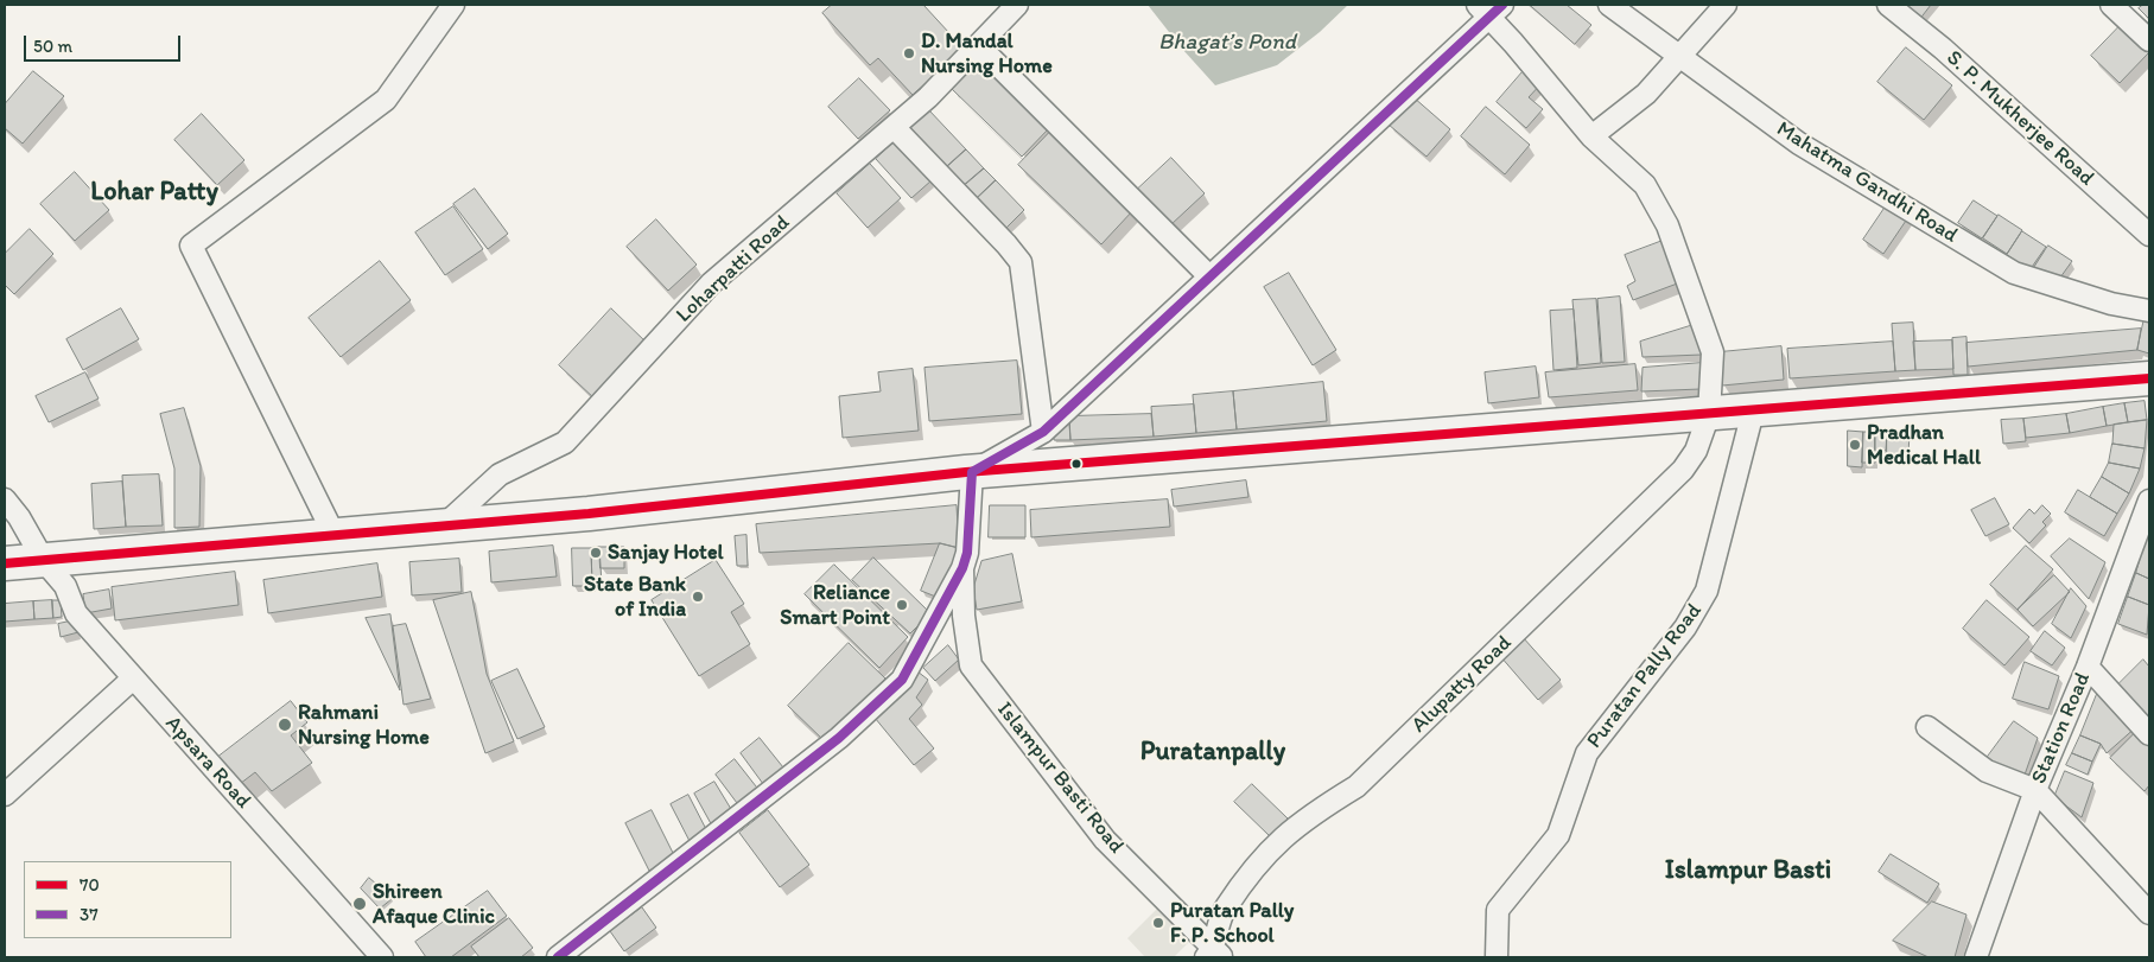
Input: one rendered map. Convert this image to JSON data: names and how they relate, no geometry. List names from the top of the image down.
{
  "streets": {
    "street": [
      "S. P. Mukherjee Road",
      "Mahatma Gandhi Road",
      "Loharpatti Road",
      "Puratan Pally Road",
      "Alupatty Road",
      "Station Road",
      "Apsara Road",
      "Islampur Basti Road"
    ]
  },
  "crossings": [
    ["Alupatty Road", "Islampur Basti Road"]
  ],
  "districts": ["Lohar Patty", "Puratanpally", "Islampur Basti"],
  "water": ["Bhagat’s Pond"],
  "places": [
    "D. Mandal Nursing Home",
    "Pradhan Medical Hall",
    "Sanjay Hotel",
    "State Bank of India",
    "Reliance Smart Point",
    "Rahmani Nursing Home",
    "Shireen Afaque Clinic",
    "Puratan Pally F. P. School"
  ],
  "lines": ["transit line 37", "transit line 70"],
  "legend": ["70", "37"],
  "scale_bar": "50 m"
}
